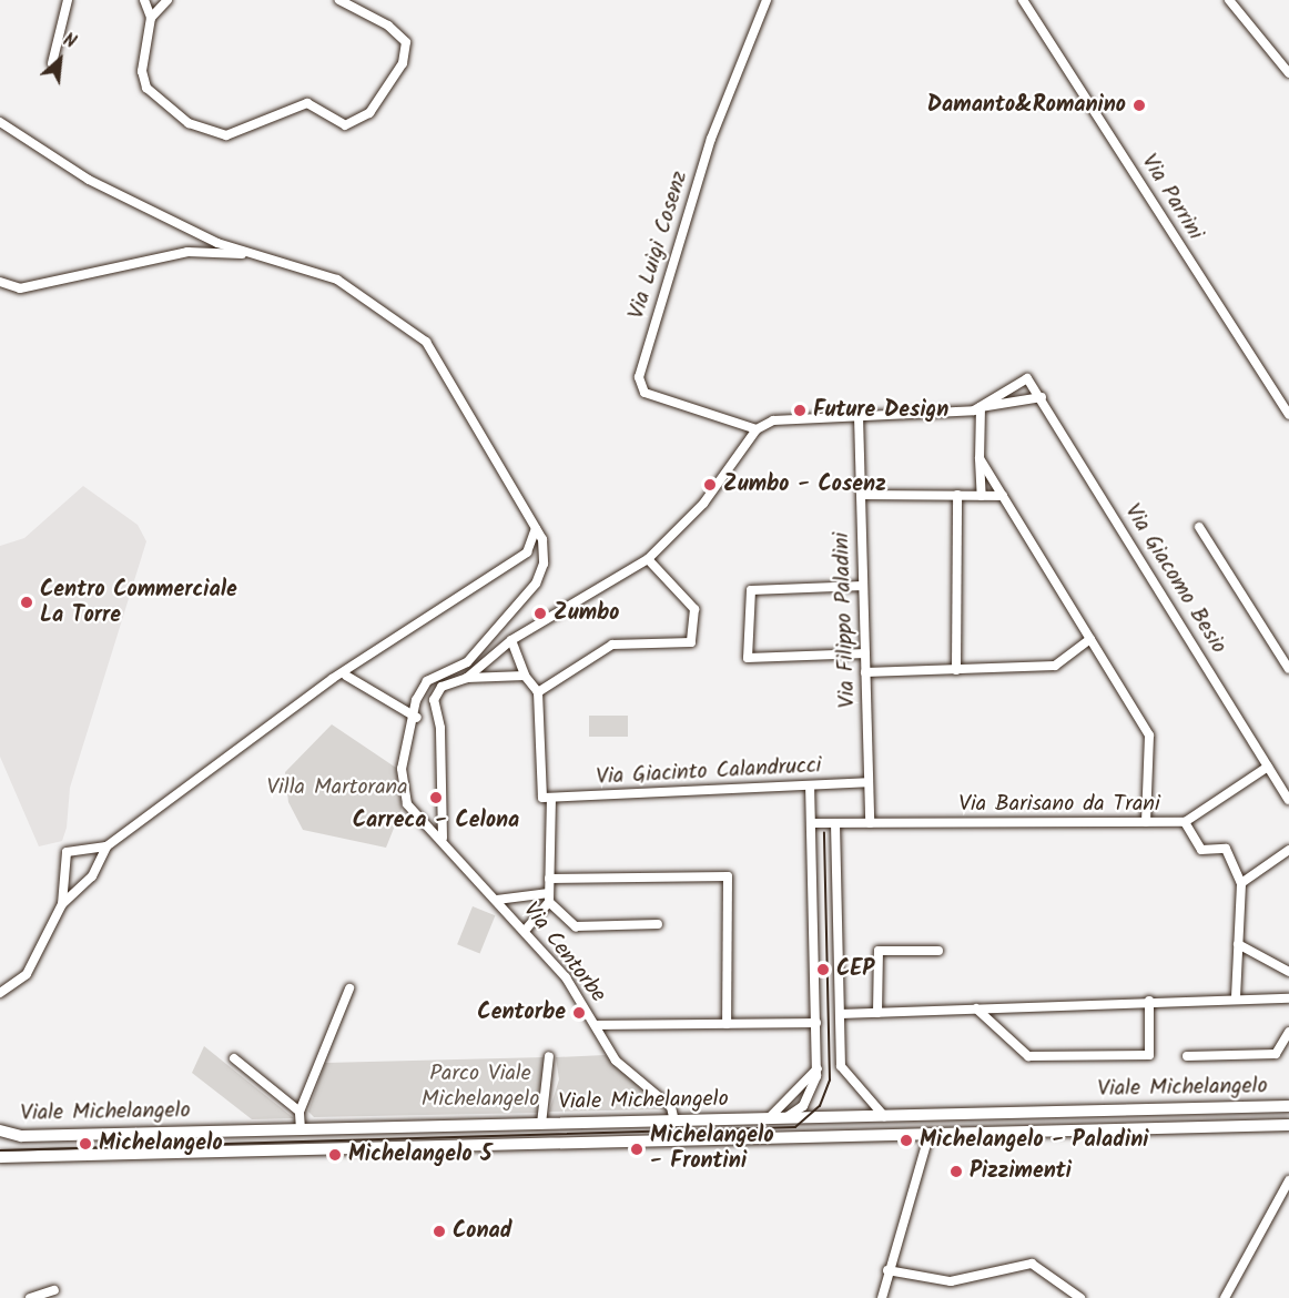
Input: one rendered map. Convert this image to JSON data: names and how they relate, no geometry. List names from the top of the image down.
{
  "streets": {
    "street": [
      "Via Parrini",
      "Via Luigi Cosenz",
      "Via Giacomo Besio",
      "Via Filippo Paladini",
      "Via Giacinto Calandrucci",
      "Via Barisano da Trani",
      "Via Centorbe",
      "Viale Michelangelo"
    ]
  },
  "crossings": [
    ["Via Giacomo Besio", "Via Barisano da Trani"],
    ["Via Filippo Paladini", "Via Giacinto Calandrucci"],
    ["Via Filippo Paladini", "Via Barisano da Trani"],
    ["Via Centorbe", "Viale Michelangelo"]
  ],
  "parks": ["Villa Martorana", "Parco Viale Michelangelo"],
  "places": [
    "Damanto&Romanino",
    "Future Design",
    "Zumbo - Cosenz",
    "Centro Commerciale La Torre",
    "Zumbo",
    "Carreca - Celona",
    "CEP",
    "Centorbe",
    "Michelangelo - Paladini",
    "Michelangelo",
    "Michelangelo - Frontini",
    "Michelangelo 5",
    "Pizzimenti",
    "Conad"
  ],
  "north": "top right"
}
